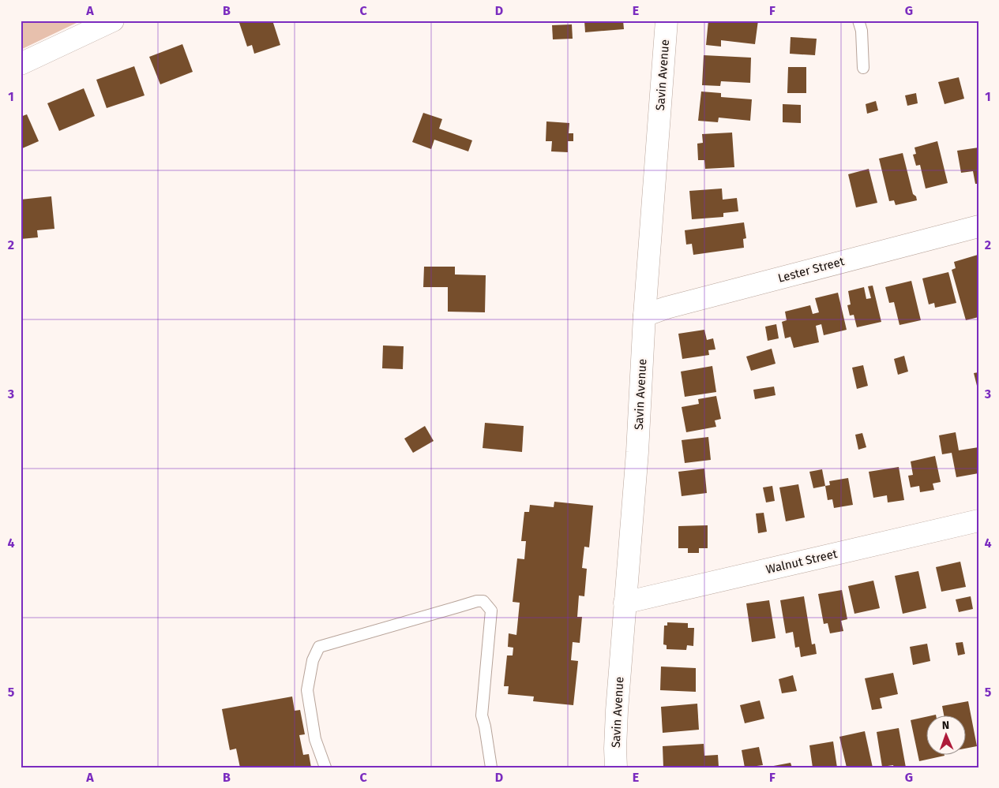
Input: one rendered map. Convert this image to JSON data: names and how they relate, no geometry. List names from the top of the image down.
{
  "streets": {
    "street": ["Savin Avenue", "Lester Street", "Walnut Street"]
  },
  "crossings": [
    ["Savin Avenue", "Lester Street"],
    ["Savin Avenue", "Walnut Street"]
  ],
  "north": "top",
  "grid": {
    "columns": [
      "A",
      "B",
      "C",
      "D",
      "E",
      "F",
      "G"
    ],
    "rows": [
      "1",
      "2",
      "3",
      "4",
      "5"
    ]
  }
}
